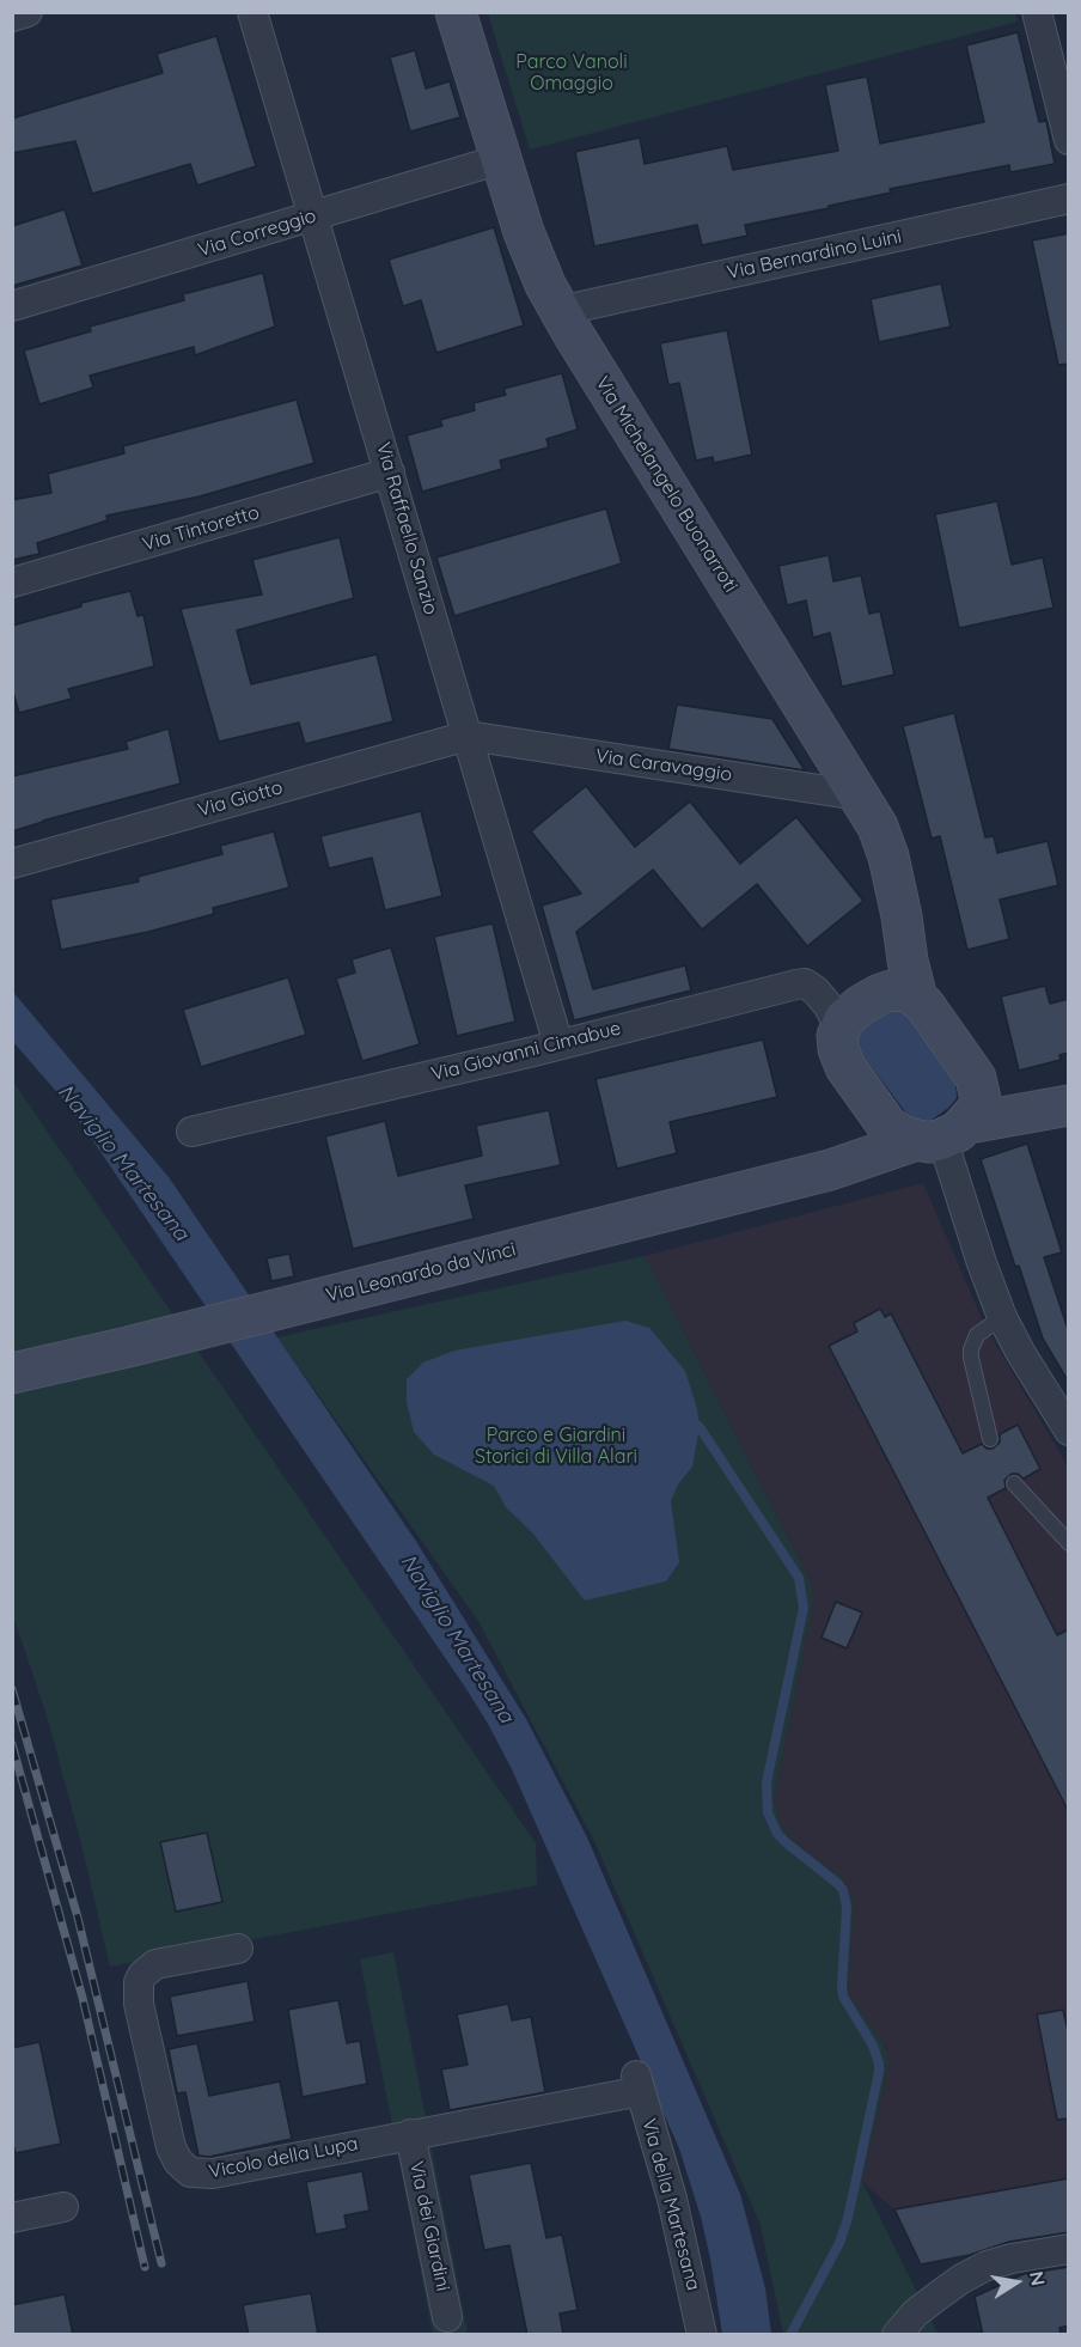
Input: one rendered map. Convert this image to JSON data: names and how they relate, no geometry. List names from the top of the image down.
{
  "streets": {
    "street": [
      "Via Correggio",
      "Via Bernardino Luini",
      "Via Michelangelo Buonarroti",
      "Via Tintoretto",
      "Via Raffaello Sanzio",
      "Via Caravaggio",
      "Via Giotto",
      "Via Giovanni Cimabue",
      "Via Leonardo da Vinci",
      "Vicolo della Lupa",
      "Via della Martesana",
      "Via dei Giardini"
    ]
  },
  "crossings": [
    ["Via Correggio", "Via Michelangelo Buonarroti"],
    ["Via Correggio", "Via Raffaello Sanzio"],
    ["Via Bernardino Luini", "Via Michelangelo Buonarroti"],
    ["Via Michelangelo Buonarroti", "Via Caravaggio"],
    ["Via Michelangelo Buonarroti", "Via Giovanni Cimabue"],
    ["Via Michelangelo Buonarroti", "Via Leonardo da Vinci"],
    ["Via Tintoretto", "Via Raffaello Sanzio"],
    ["Via Raffaello Sanzio", "Via Caravaggio"],
    ["Via Raffaello Sanzio", "Via Giotto"],
    ["Via Raffaello Sanzio", "Via Giovanni Cimabue"],
    ["Via Caravaggio", "Via Giotto"],
    ["Via Giovanni Cimabue", "Via Leonardo da Vinci"],
    ["Vicolo della Lupa", "Via della Martesana"],
    ["Vicolo della Lupa", "Via dei Giardini"]
  ],
  "water": ["Naviglio Martesana"],
  "parks": ["Parco Vanoli Omaggio", "Parco e Giardini Storici di Villa Alari"],
  "north": "right"
}
